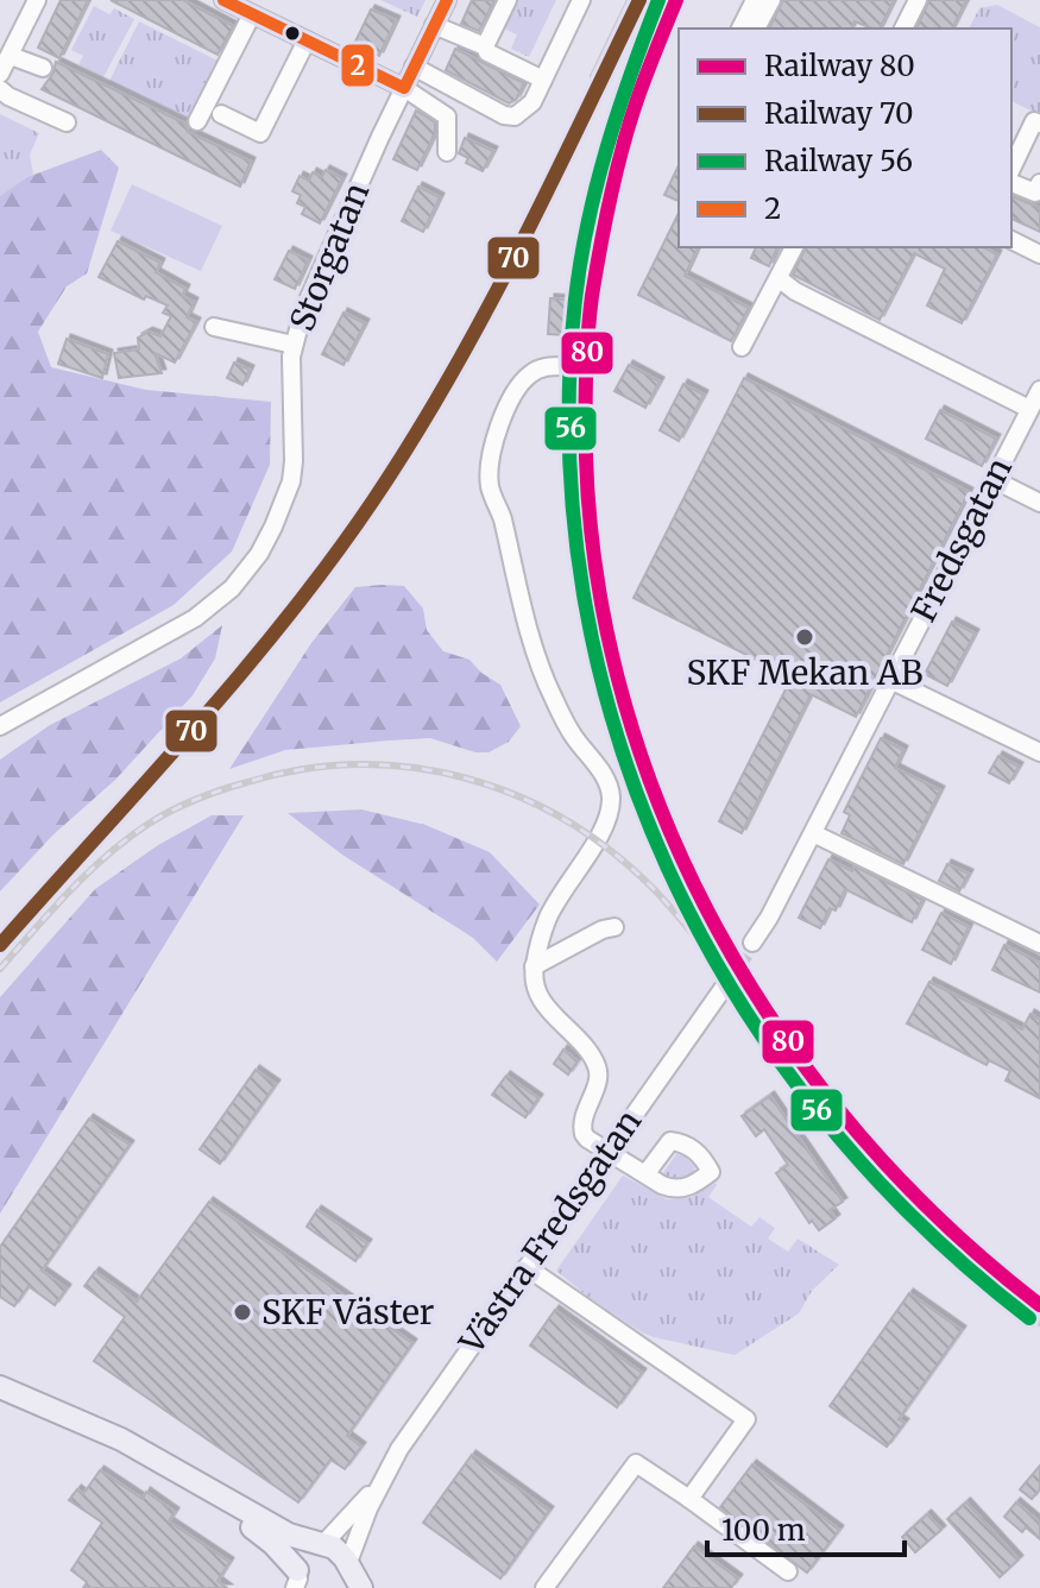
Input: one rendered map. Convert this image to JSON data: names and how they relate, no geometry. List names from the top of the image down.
{
  "streets": {
    "street": ["Storgatan", "Fredsgatan", "Västra Fredsgatan"]
  },
  "places": ["SKF Mekan AB", "SKF Väster"],
  "lines": [
    "rail line 80",
    "rail line 70",
    "rail line 56",
    "transit line 2"
  ],
  "legend": [
    "Railway 80",
    "Railway 70",
    "Railway 56",
    "2"
  ],
  "scale_bar": "100 m"
}
